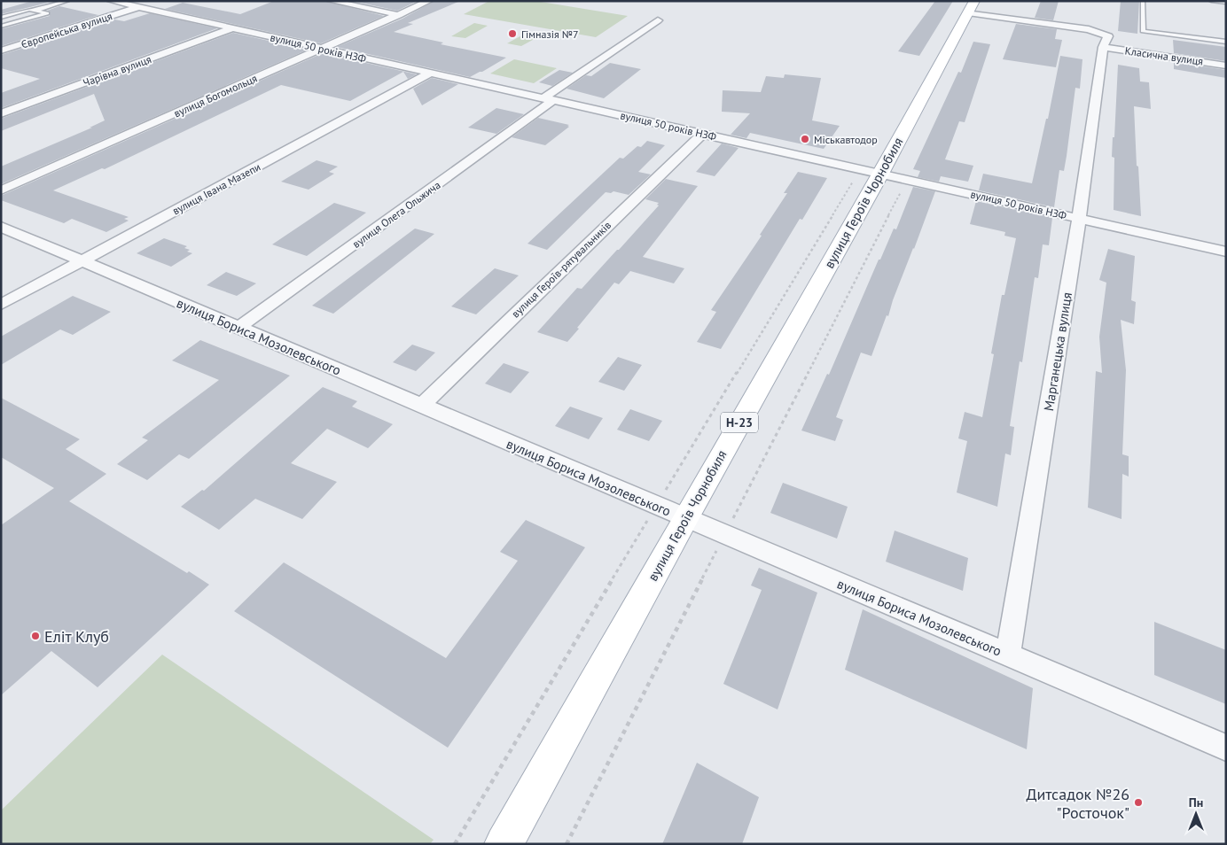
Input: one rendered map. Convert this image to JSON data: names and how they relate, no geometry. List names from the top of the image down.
{
  "streets": {
    "main road": ["вулиця Героїв Чорнобиля", "Н-23"],
    "street": [
      "Європейська вулиця",
      "вулиця 50 років НЗФ",
      "Класична вулиця",
      "Чарівна вулиця",
      "вулиця Богомольця",
      "вулиця Івана Мазепи",
      "вулиця Олега Ольжича",
      "вулиця Героїв-рятувальників",
      "вулиця Бориса Мозолевського",
      "Марганецька вулиця"
    ]
  },
  "crossings": [
    ["Європейська вулиця", "вулиця 50 років НЗФ"],
    ["вулиця 50 років НЗФ", "Чарівна вулиця"],
    ["вулиця 50 років НЗФ", "вулиця Богомольця"],
    ["вулиця 50 років НЗФ", "вулиця Івана Мазепи"],
    ["вулиця 50 років НЗФ", "вулиця Героїв Чорнобиля"],
    ["вулиця 50 років НЗФ", "вулиця Олега Ольжича"],
    ["вулиця 50 років НЗФ", "вулиця Героїв-рятувальників"],
    ["вулиця 50 років НЗФ", "Марганецька вулиця"],
    ["Класична вулиця", "вулиця Героїв Чорнобиля"],
    ["Класична вулиця", "Марганецька вулиця"],
    ["вулиця Івана Мазепи", "вулиця Бориса Мозолевського"],
    ["вулиця Героїв Чорнобиля", "вулиця Бориса Мозолевського"],
    ["вулиця Олега Ольжича", "вулиця Бориса Мозолевського"],
    ["вулиця Героїв-рятувальників", "вулиця Бориса Мозолевського"],
    ["вулиця Бориса Мозолевського", "Марганецька вулиця"]
  ],
  "places": [
    "Гімназія №7",
    "Міськавтодор",
    "Еліт Клуб",
    "Дитсадок №26 \"Росточок\""
  ],
  "north": "top"
}
